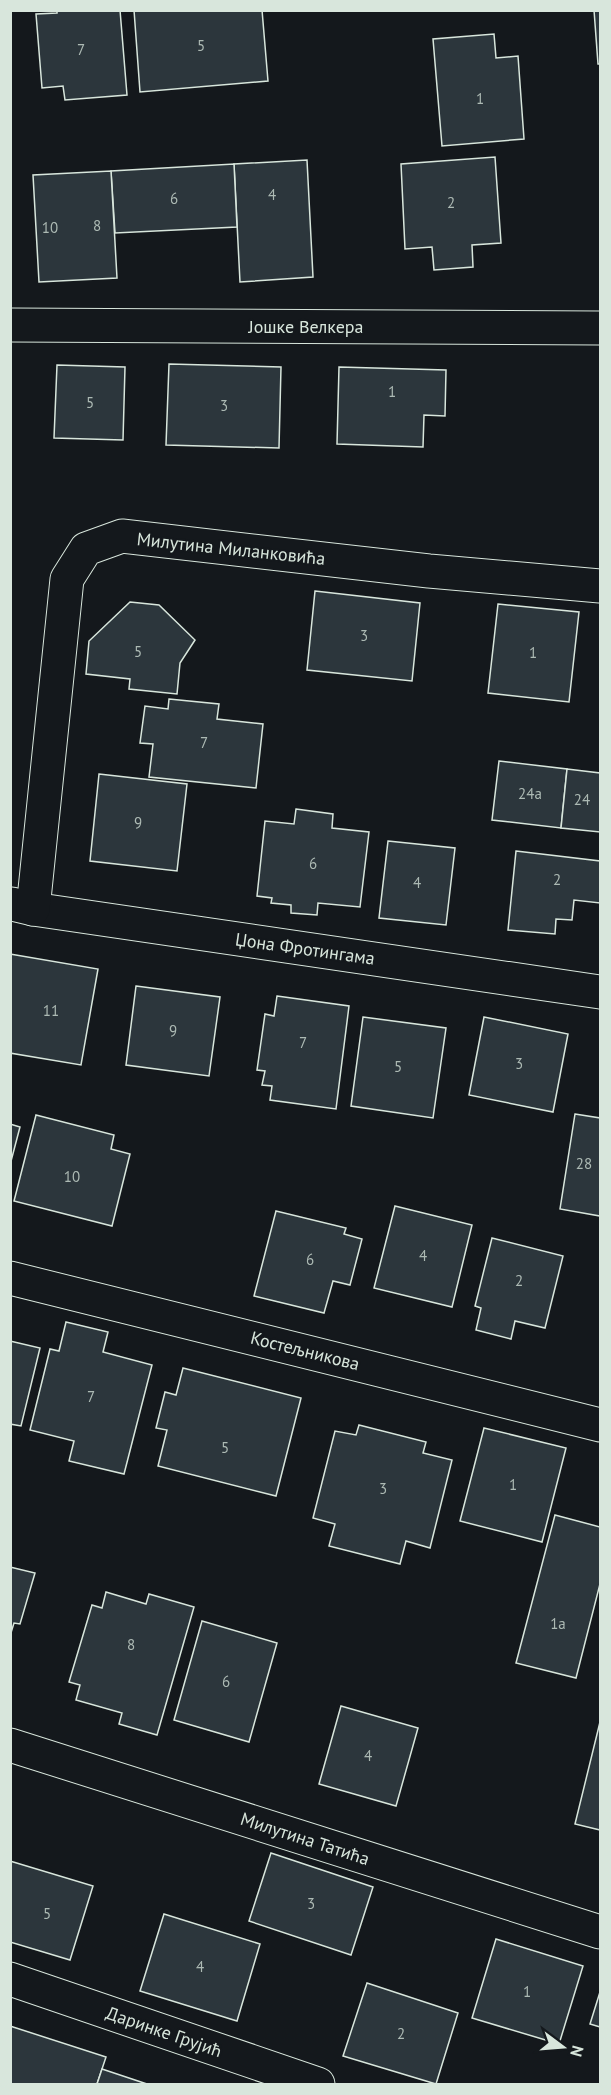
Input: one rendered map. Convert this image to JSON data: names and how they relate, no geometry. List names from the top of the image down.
{
  "streets": {
    "street": [
      "Јошке Велкера",
      "Милутина Миланковића",
      "Џона Фротингама",
      "Костељникова",
      "Милутина Татића",
      "Даринке Грујић"
    ]
  },
  "crossings": [
    ["Милутина Миланковића", "Џона Фротингама"]
  ],
  "house_numbers": [
    "5",
    "7",
    "1",
    "4",
    "6",
    "2",
    "8",
    "10",
    "1",
    "5",
    "3",
    "3",
    "5",
    "1",
    "7",
    "24a",
    "24",
    "9",
    "6",
    "2",
    "4",
    "11",
    "9",
    "7",
    "3",
    "5",
    "28",
    "10",
    "4",
    "6",
    "2",
    "7",
    "5",
    "1",
    "3",
    "1a",
    "8",
    "6",
    "4",
    "3",
    "5",
    "4",
    "1",
    "2"
  ],
  "north": "right"
}
